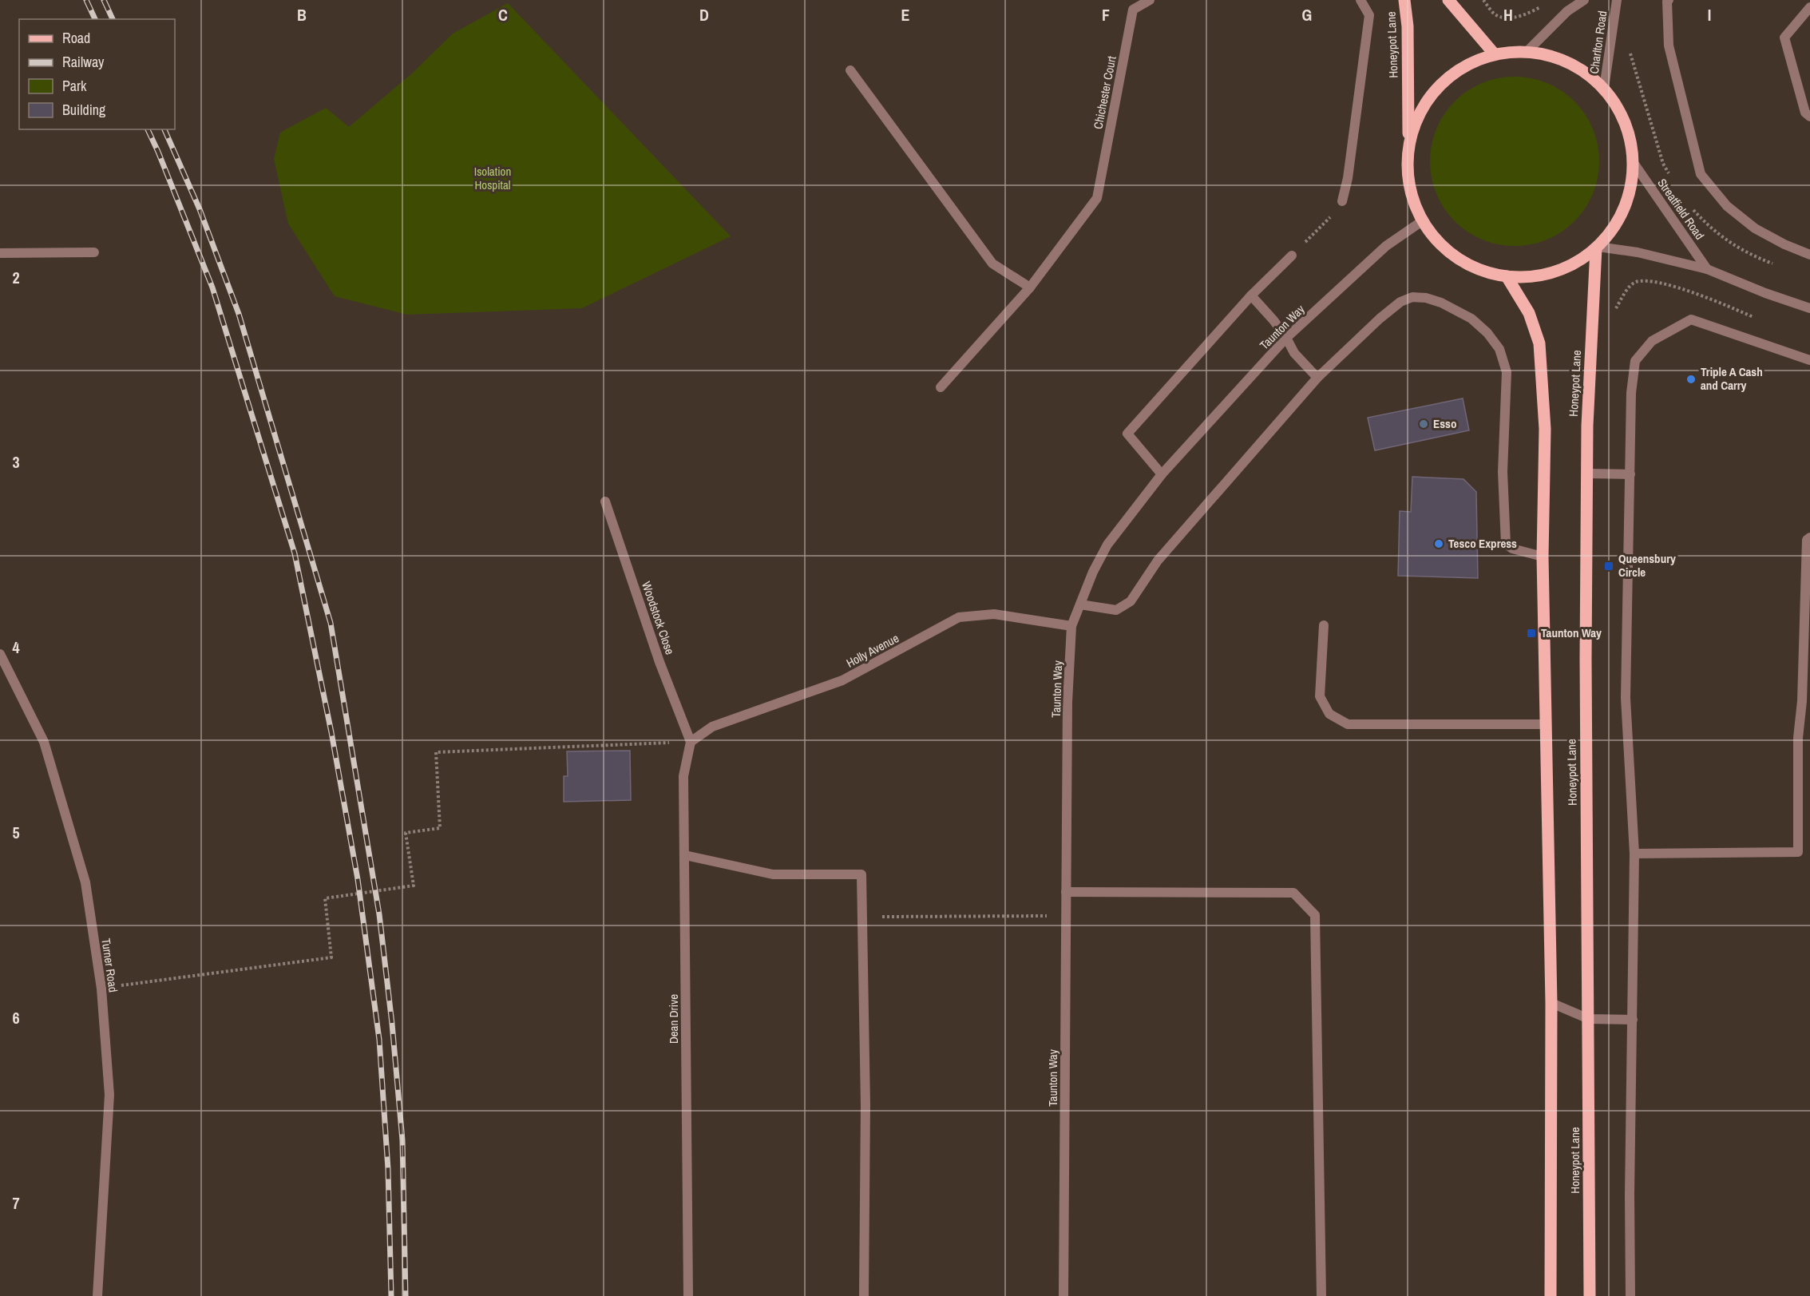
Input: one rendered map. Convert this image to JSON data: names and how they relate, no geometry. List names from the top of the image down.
{
  "streets": {
    "main road": ["Honeypot Lane"],
    "street": [
      "Charlton Road",
      "Chichester Court",
      "Streatfield Road",
      "Taunton Way",
      "Woodstock Close",
      "Holly Avenue",
      "Turner Road",
      "Dean Drive"
    ]
  },
  "crossings": [
    ["Taunton Way", "Holly Avenue"],
    ["Woodstock Close", "Holly Avenue"],
    ["Woodstock Close", "Dean Drive"],
    ["Holly Avenue", "Dean Drive"]
  ],
  "parks": ["Isolation Hospital"],
  "places": {
    "other": ["Triple A Cash and Carry", "Esso", "Tesco Express"],
    "transit": ["Queensbury Circle", "Taunton Way"]
  },
  "legend": [
    "Road",
    "Railway",
    "Park",
    "Building"
  ],
  "grid": {
    "columns": [
      "B",
      "C",
      "D",
      "E",
      "F",
      "G",
      "H",
      "I"
    ],
    "rows": [
      "2",
      "3",
      "4",
      "5",
      "6",
      "7"
    ]
  }
}
